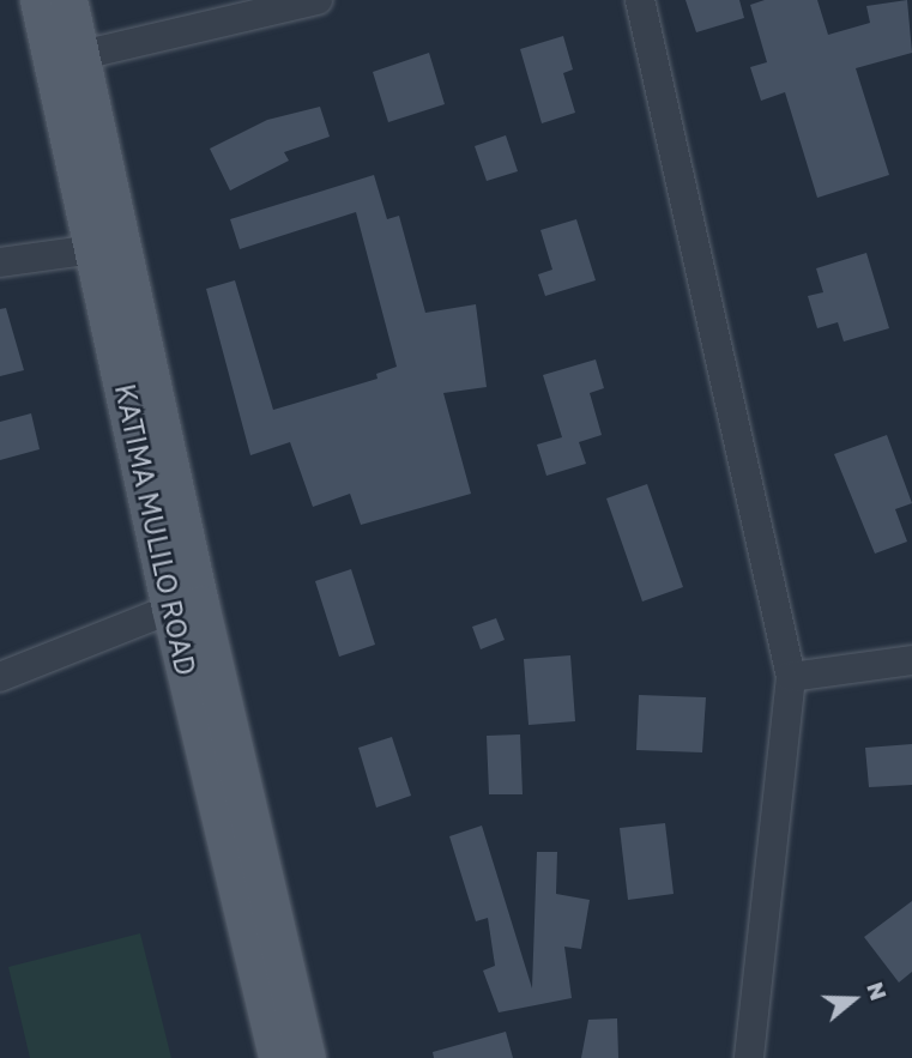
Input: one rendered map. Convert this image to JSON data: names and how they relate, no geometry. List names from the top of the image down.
{
  "streets": {
    "main road": ["KATIMA MULILO ROAD"]
  },
  "north": "right"
}
